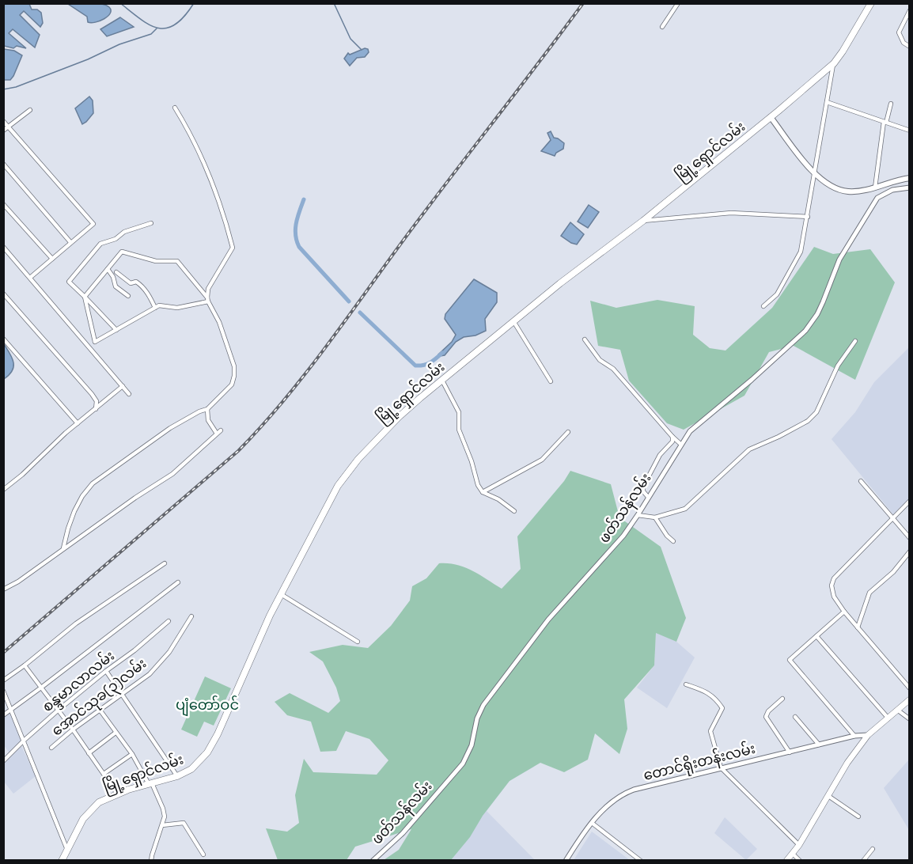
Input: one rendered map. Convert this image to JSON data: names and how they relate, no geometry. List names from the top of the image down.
{
  "streets": {
    "highway": ["မြို့ရှောင်လမ်း"],
    "street": [
      "ဖတ်သန်လမ်း",
      "စန္ဒမာလာလမ်း",
      "အောင်သုခ(၃)လမ်း",
      "တောင်ရိုးတန်းလမ်း"
    ]
  },
  "parks": ["ပျံတော်ဝင်"]
}
